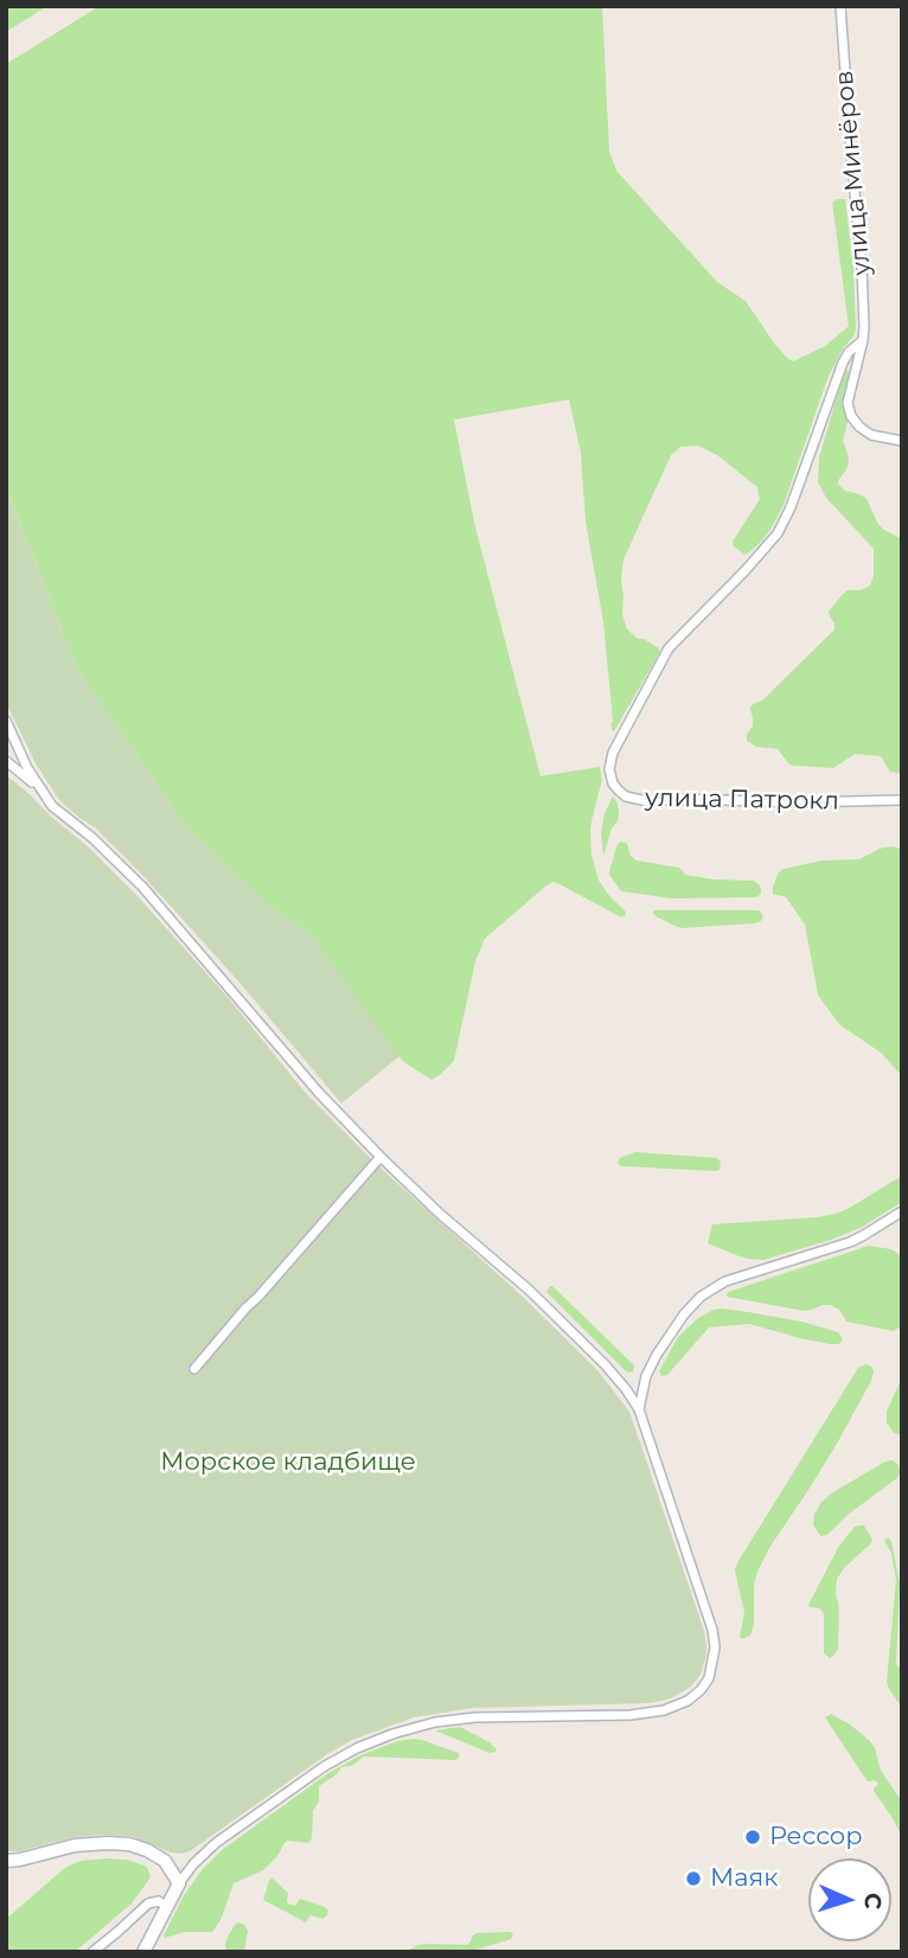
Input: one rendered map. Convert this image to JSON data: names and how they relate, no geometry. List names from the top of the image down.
{
  "streets": {
    "street": ["улица Минёров", "улица Патрокл"]
  },
  "crossings": [
    ["улица Минёров", "улица Патрокл"]
  ],
  "parks": ["Морское кладбище"],
  "places": ["Рессор", "Маяк"],
  "north": "right"
}
